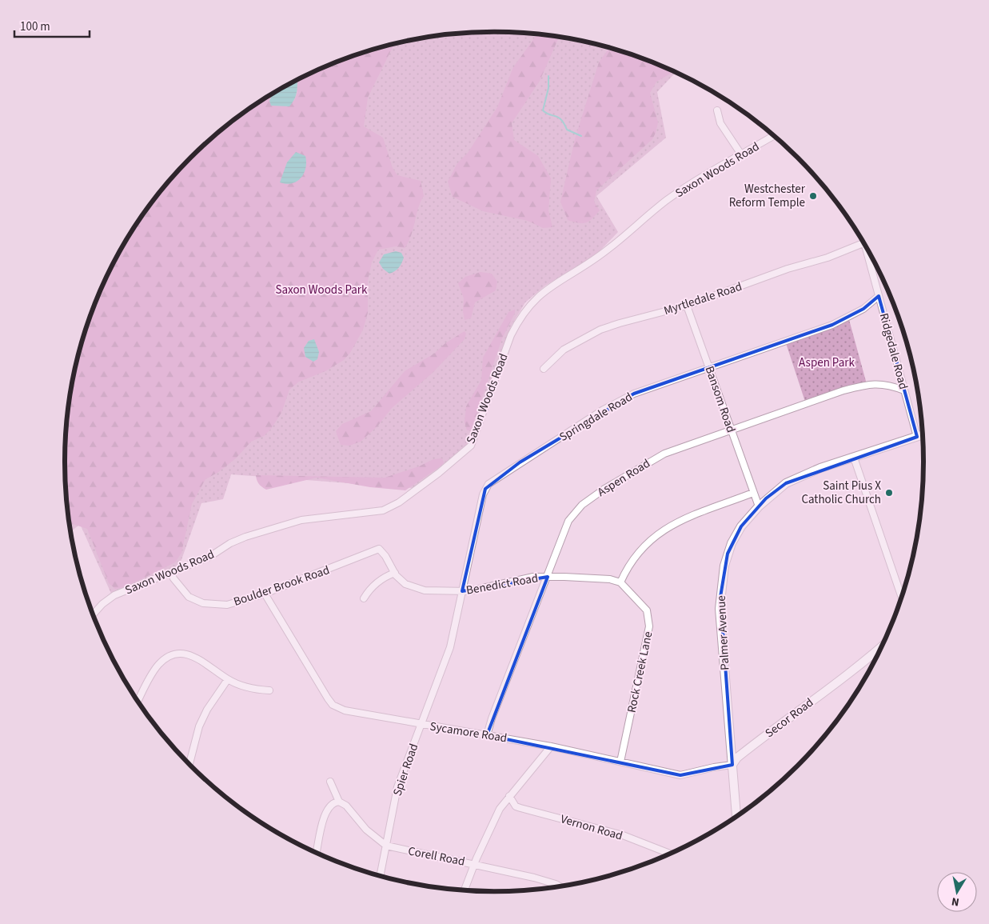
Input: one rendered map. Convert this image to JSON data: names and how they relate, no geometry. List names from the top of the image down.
{
  "streets": {
    "main road": ["Palmer Avenue", "Secor Road"],
    "street": [
      "Saxon Woods Road",
      "Myrtledale Road",
      "Ridgedale Road",
      "Bansom Road",
      "Springdale Road",
      "Aspen Road",
      "Benedict Road",
      "Boulder Brook Road",
      "Rock Creek Lane",
      "Sycamore Road",
      "Spier Road",
      "Vernon Road",
      "Corell Road"
    ]
  },
  "crossings": [
    ["Saxon Woods Road", "Boulder Brook Road"],
    ["Myrtledale Road", "Bansom Road"],
    ["Ridgedale Road", "Springdale Road"],
    ["Ridgedale Road", "Aspen Road"],
    ["Ridgedale Road", "Palmer Avenue"],
    ["Bansom Road", "Springdale Road"],
    ["Bansom Road", "Aspen Road"],
    ["Springdale Road", "Benedict Road"],
    ["Springdale Road", "Spier Road"],
    ["Aspen Road", "Benedict Road"],
    ["Aspen Road", "Sycamore Road"],
    ["Benedict Road", "Boulder Brook Road"],
    ["Benedict Road", "Rock Creek Lane"],
    ["Benedict Road", "Spier Road"],
    ["Boulder Brook Road", "Sycamore Road"],
    ["Palmer Avenue", "Secor Road"],
    ["Palmer Avenue", "Sycamore Road"],
    ["Rock Creek Lane", "Sycamore Road"],
    ["Secor Road", "Sycamore Road"],
    ["Sycamore Road", "Spier Road"],
    ["Spier Road", "Corell Road"]
  ],
  "parks": ["Saxon Woods Park", "Aspen Park"],
  "places": ["Westchester Reform Temple", "Saint Pius X Catholic Church"],
  "scale_bar": "100 m",
  "north": "bottom"
}
